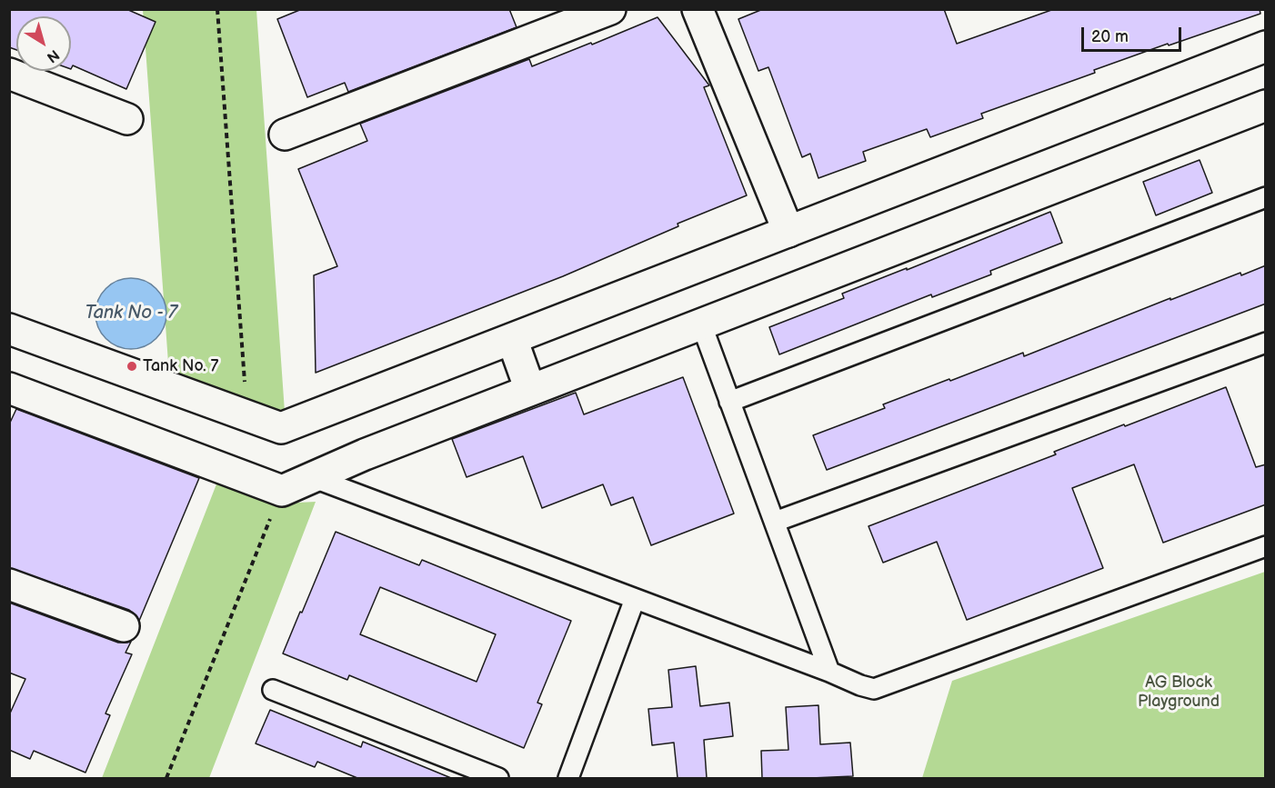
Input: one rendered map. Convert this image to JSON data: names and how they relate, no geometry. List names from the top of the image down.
{
  "water": ["Tank No - 7"],
  "parks": ["AG Block Playground"],
  "places": ["Tank No. 7"],
  "scale_bar": "20 m",
  "north": "bottom right"
}
